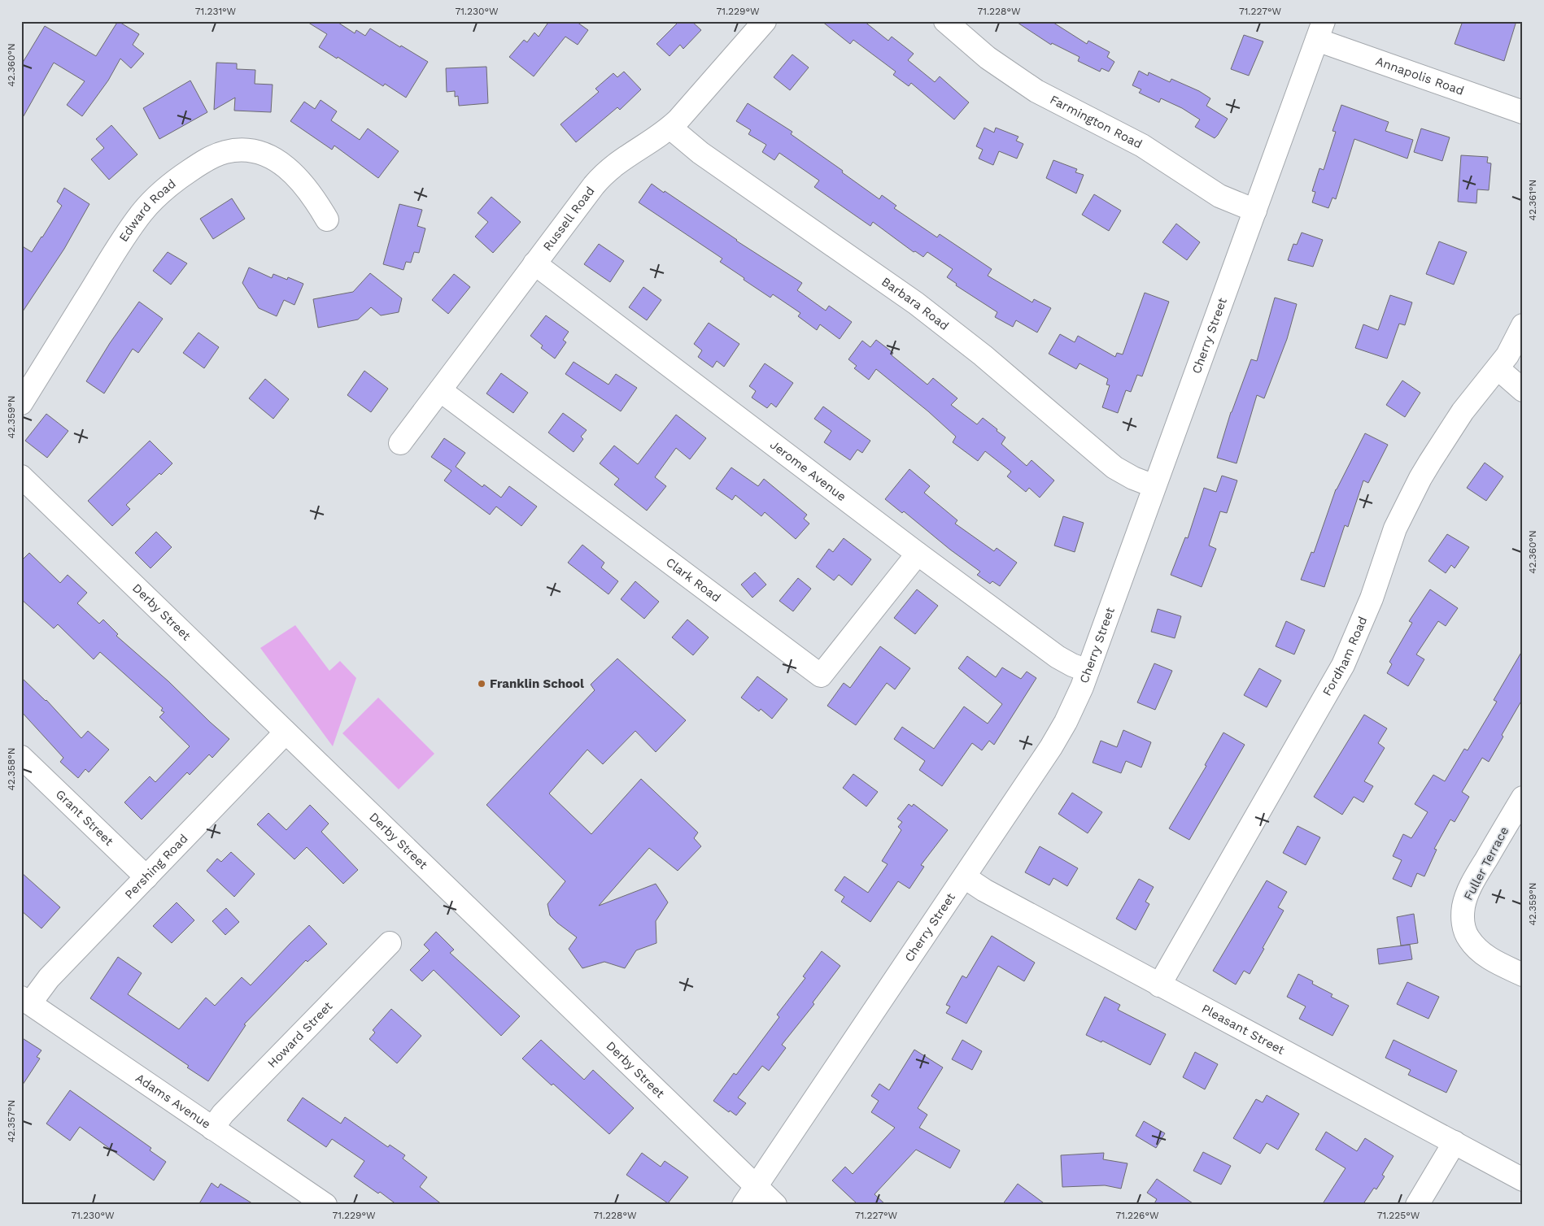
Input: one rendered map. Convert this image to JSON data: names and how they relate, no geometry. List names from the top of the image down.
{
  "streets": {
    "street": [
      "Annapolis Road",
      "Farmington Road",
      "Edward Road",
      "Russell Road",
      "Barbara Road",
      "Cherry Street",
      "Jerome Avenue",
      "Clark Road",
      "Derby Street",
      "Fordham Road",
      "Grant Street",
      "Fuller Terrace",
      "Pershing Road",
      "Pleasant Street",
      "Howard Street",
      "Adams Avenue"
    ]
  },
  "crossings": [
    ["Annapolis Road", "Cherry Street"],
    ["Farmington Road", "Cherry Street"],
    ["Russell Road", "Barbara Road"],
    ["Russell Road", "Jerome Avenue"],
    ["Russell Road", "Clark Road"],
    ["Barbara Road", "Cherry Street"],
    ["Cherry Street", "Jerome Avenue"],
    ["Cherry Street", "Derby Street"],
    ["Cherry Street", "Pleasant Street"],
    ["Jerome Avenue", "Clark Road"],
    ["Derby Street", "Pershing Road"],
    ["Fordham Road", "Pleasant Street"],
    ["Grant Street", "Pershing Road"],
    ["Pershing Road", "Adams Avenue"],
    ["Howard Street", "Adams Avenue"]
  ],
  "places": ["Franklin School"],
  "coordinates": [
    "71.231°W",
    "71.230°W",
    "71.229°W",
    "71.228°W",
    "71.227°W",
    "42.360°N",
    "42.361°N",
    "42.359°N",
    "42.358°N",
    "42.357°N",
    "71.226°W",
    "71.225°W"
  ]
}
